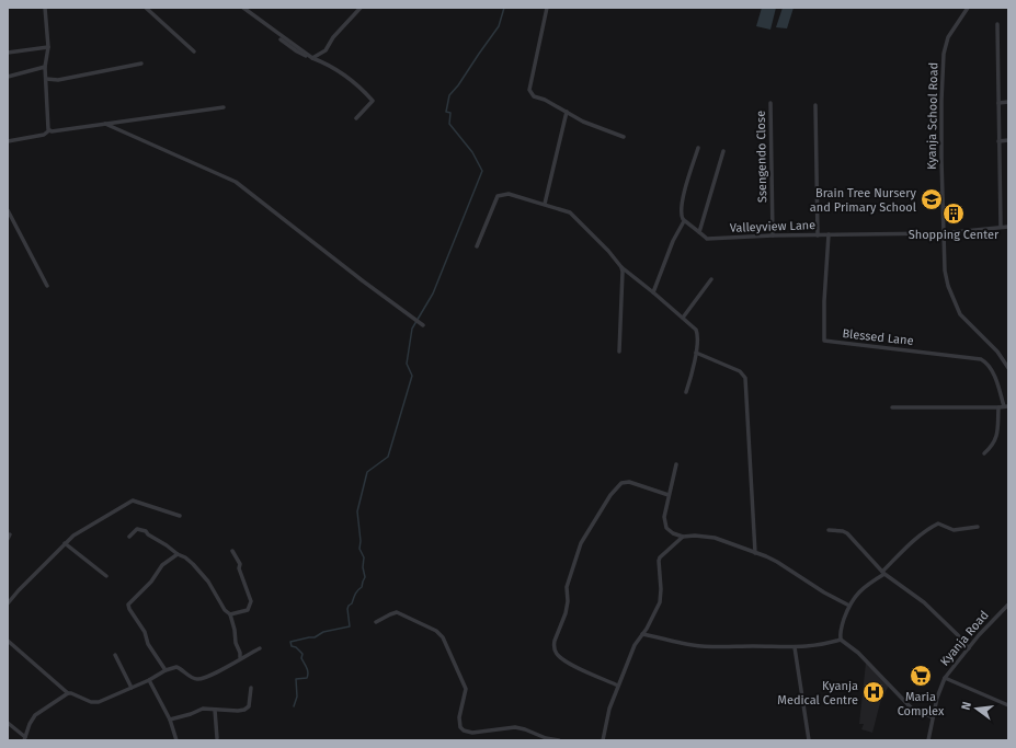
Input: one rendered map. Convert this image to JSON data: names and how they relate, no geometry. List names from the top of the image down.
{
  "streets": {
    "street": [
      "Kyanja School Road",
      "Ssengendo Close",
      "Valleyview Lane",
      "Blessed Lane",
      "Kyanja Road"
    ]
  },
  "crossings": [
    ["Kyanja School Road", "Valleyview Lane"],
    ["Ssengendo Close", "Valleyview Lane"],
    ["Valleyview Lane", "Blessed Lane"]
  ],
  "places": {
    "school or university": ["Brain Tree Nursery and Primary School"],
    "building": ["Shopping Center"],
    "supermarket": ["Maria Complex"],
    "hospital": ["Kyanja Medical Centre"]
  },
  "north": "left"
}
